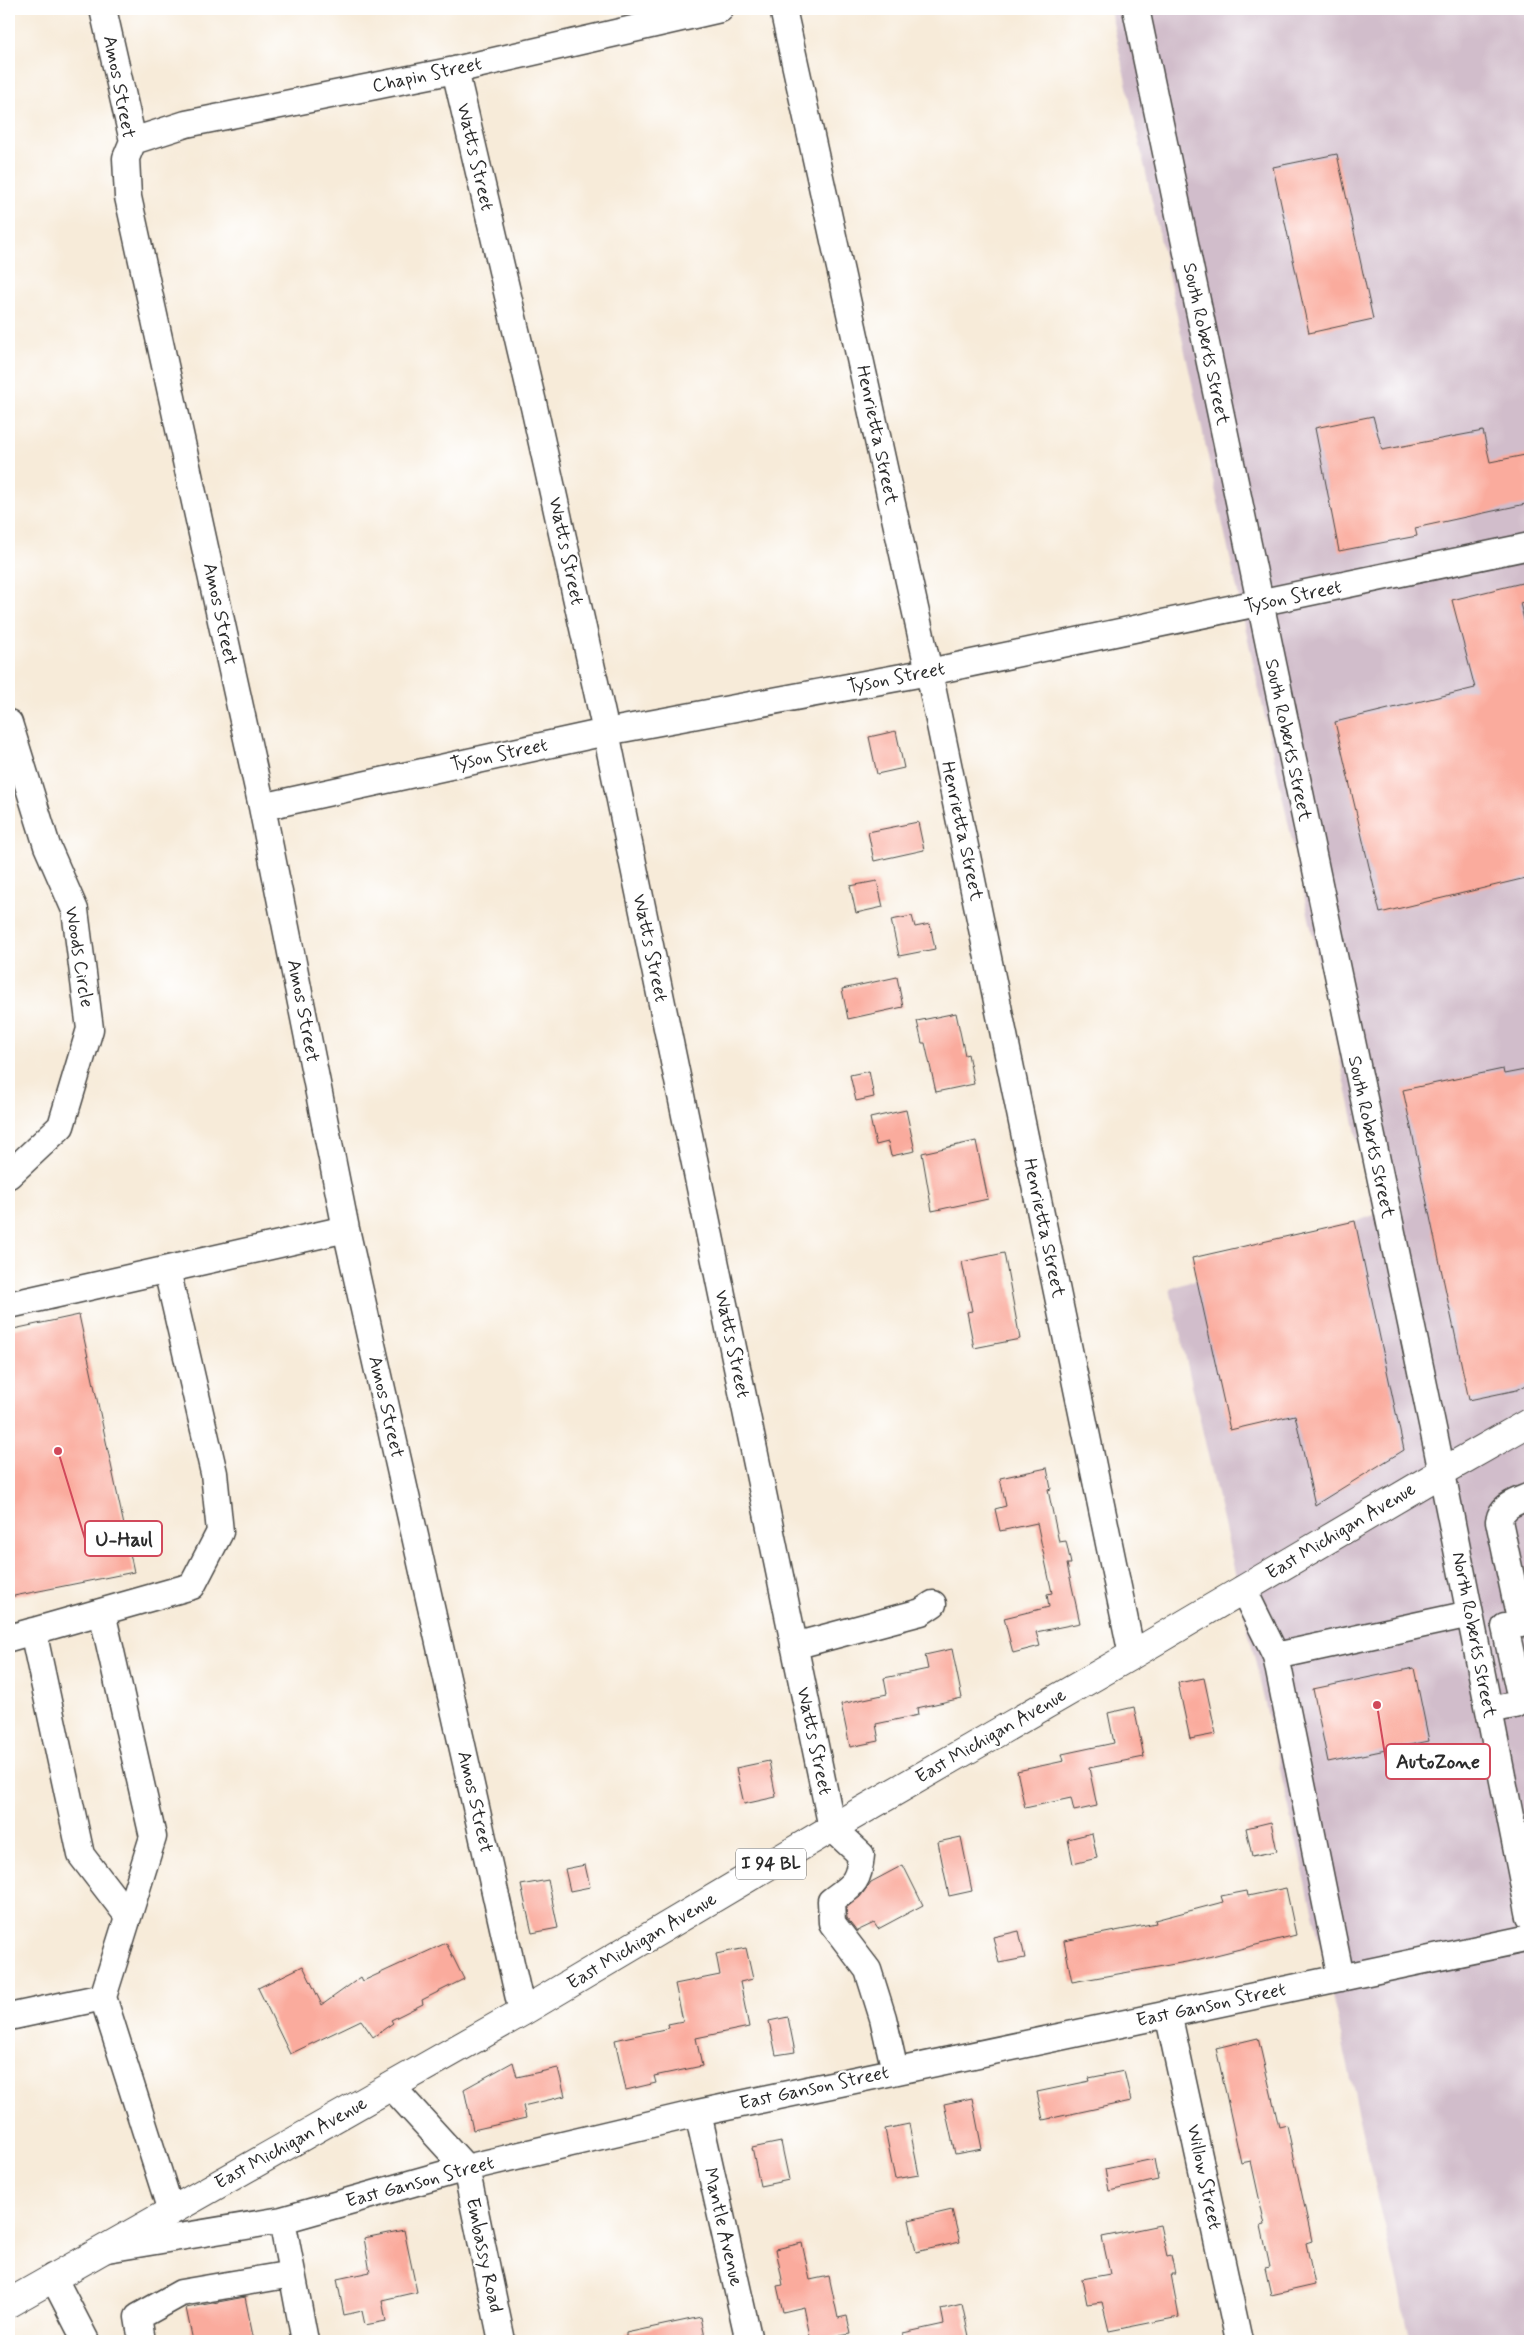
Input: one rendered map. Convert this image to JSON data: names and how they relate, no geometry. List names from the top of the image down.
{
  "streets": {
    "main road": ["East Michigan Avenue", "I 94 BL"],
    "street": [
      "Chapin Street",
      "Amos Street",
      "Watts Street",
      "South Roberts Street",
      "Henrietta Street",
      "Tyson Street",
      "Woods Circle",
      "North Roberts Street",
      "East Ganson Street",
      "Willow Street",
      "Mantle Avenue",
      "Embassy Road"
    ]
  },
  "crossings": [
    ["Chapin Street", "Amos Street"],
    ["Chapin Street", "Watts Street"],
    ["Amos Street", "Tyson Street"],
    ["Amos Street", "East Michigan Avenue"],
    ["Watts Street", "Tyson Street"],
    ["Watts Street", "East Michigan Avenue"],
    ["South Roberts Street", "Tyson Street"],
    ["South Roberts Street", "East Michigan Avenue"],
    ["South Roberts Street", "North Roberts Street"],
    ["Henrietta Street", "Tyson Street"],
    ["Henrietta Street", "East Michigan Avenue"],
    ["East Michigan Avenue", "North Roberts Street"],
    ["East Michigan Avenue", "East Ganson Street"],
    ["East Ganson Street", "Willow Street"],
    ["East Ganson Street", "Mantle Avenue"],
    ["East Ganson Street", "Embassy Road"]
  ],
  "places": ["U-Haul", "AutoZone"]
}
